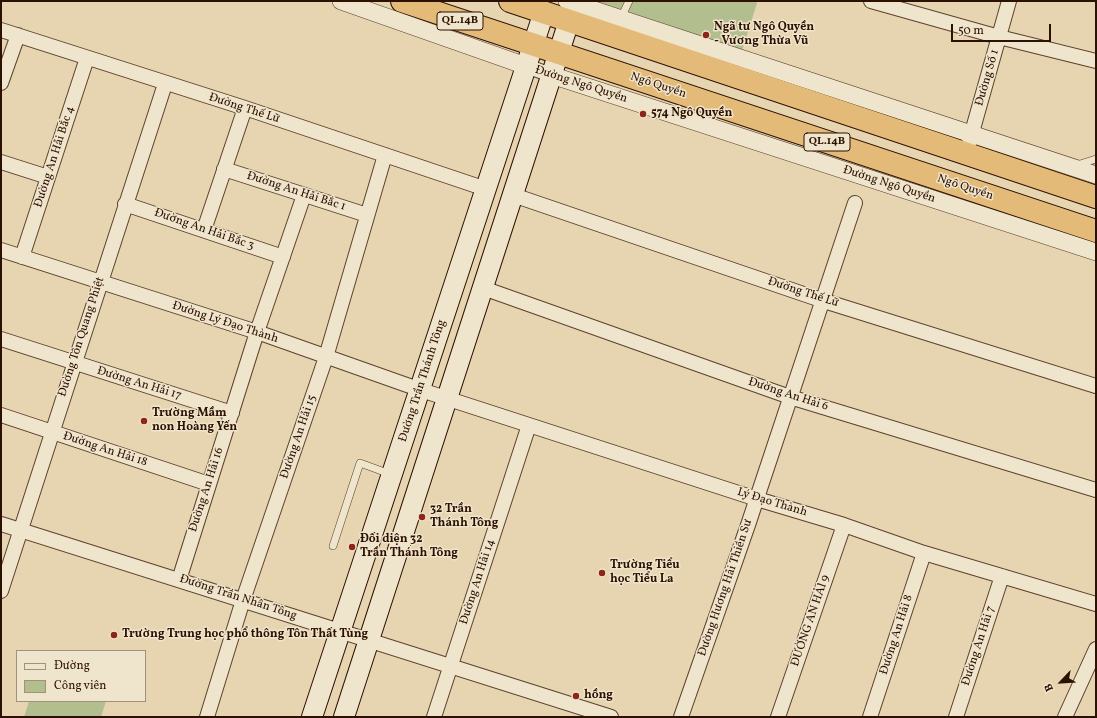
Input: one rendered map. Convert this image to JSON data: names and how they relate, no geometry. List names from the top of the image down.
{
  "streets": {
    "highway": ["QL.14B", "Ngô Quyền"],
    "main road": ["Đường Trần Thánh Tông"],
    "street": [
      "Đường Số 1",
      "Đường Ngô Quyền",
      "Đường Thế Lữ",
      "Đường An Hải Bắc 4",
      "Đường An Hải Bắc 1",
      "Đường An Hải Bắc 3",
      "Đường Lý Đạo Thành",
      "Đường Tôn Quang Phiệt",
      "Đường An Hải 17",
      "Đường An Hải 6",
      "Đường An Hải 15",
      "Đường An Hải 18",
      "Đường An Hải 16",
      "Lý Đạo Thành",
      "Đường An Hải 14",
      "Đường Hương Hải Thiền Sư",
      "Đường Trần Nhân Tông",
      "ĐƯỜNG AN HẢl 9",
      "Đường An Hải 8",
      "Đường An Hải 7"
    ]
  },
  "crossings": [
    ["QL.14B", "Đường Số 1"],
    ["QL.14B", "Đường Trần Thánh Tông"],
    ["Đường Ngô Quyền", "Đường Trần Thánh Tông"],
    ["Ngô Quyền", "Đường Trần Thánh Tông"],
    ["Đường Thế Lữ", "Đường An Hải Bắc 4"],
    ["Đường Thế Lữ", "Đường Tôn Quang Phiệt"],
    ["Đường Thế Lữ", "Đường Trần Thánh Tông"],
    ["Đường Thế Lữ", "Đường An Hải 15"],
    ["Đường Thế Lữ", "Đường Hương Hải Thiền Sư"],
    ["Đường An Hải Bắc 4", "Đường Lý Đạo Thành"],
    ["Đường An Hải Bắc 1", "Đường An Hải 15"],
    ["Đường An Hải Bắc 1", "Đường An Hải 16"],
    ["Đường An Hải Bắc 3", "Đường Tôn Quang Phiệt"],
    ["Đường An Hải Bắc 3", "Đường An Hải 16"],
    ["Đường Lý Đạo Thành", "Đường Tôn Quang Phiệt"],
    ["Đường Lý Đạo Thành", "Đường Trần Thánh Tông"],
    ["Đường Lý Đạo Thành", "Đường An Hải 15"],
    ["Đường Lý Đạo Thành", "Đường An Hải 16"],
    ["Đường Lý Đạo Thành", "Lý Đạo Thành"],
    ["Đường Tôn Quang Phiệt", "Đường An Hải 17"],
    ["Đường Tôn Quang Phiệt", "Đường An Hải 18"],
    ["Đường Tôn Quang Phiệt", "Đường Trần Nhân Tông"],
    ["Đường Trần Thánh Tông", "Đường Trần Nhân Tông"],
    ["Đường An Hải 17", "Đường An Hải 16"],
    ["Đường An Hải 6", "Đường Hương Hải Thiền Sư"],
    ["Đường An Hải 15", "Đường Trần Nhân Tông"],
    ["Đường An Hải 18", "Đường An Hải 16"],
    ["Đường An Hải 16", "Đường Trần Nhân Tông"],
    ["Lý Đạo Thành", "Đường An Hải 14"],
    ["Lý Đạo Thành", "Đường Hương Hải Thiền Sư"],
    ["Lý Đạo Thành", "ĐƯỜNG AN HẢl 9"],
    ["Lý Đạo Thành", "Đường An Hải 8"],
    ["Lý Đạo Thành", "Đường An Hải 7"],
    ["Đường An Hải 14", "Đường Trần Nhân Tông"]
  ],
  "places": [
    "Ngã tư Ngô Quyền - Vương Thừa Vũ",
    "574 Ngô Quyền",
    "Trường Mầm non Hoàng Yến",
    "32 Trần Thánh Tông",
    "Đối diện 32 Trần Thánh Tông",
    "Trường Tiểu học Tiểu La",
    "Trường Trung học phổ thông Tôn Thất Tùng",
    "hồng"
  ],
  "legend": ["Đường", "Công viên"],
  "scale_bar": "50 m",
  "north": "bottom left"
}
